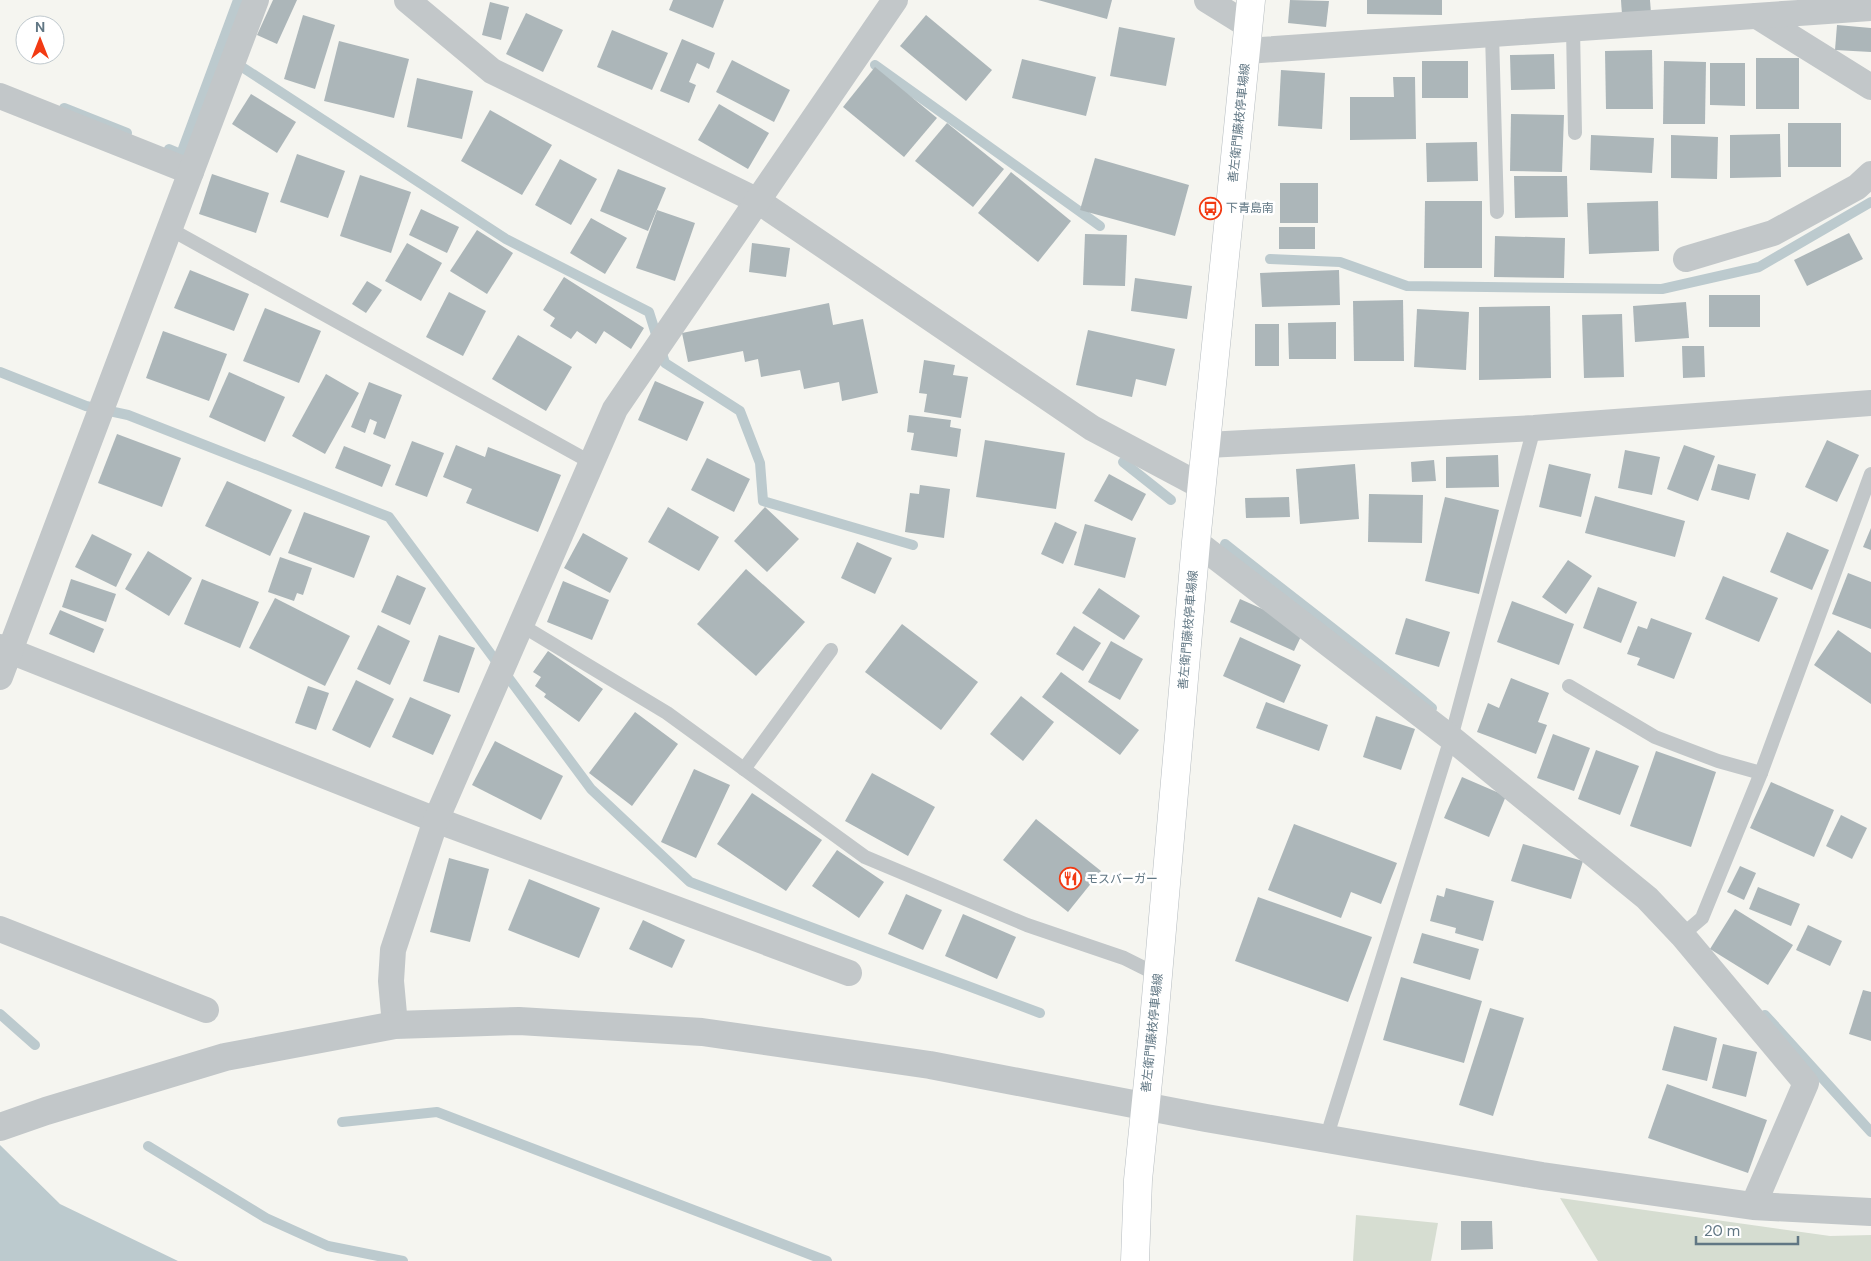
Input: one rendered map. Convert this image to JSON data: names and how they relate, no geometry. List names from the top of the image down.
{
  "streets": {
    "main road": ["善左衛門藤枝停車場線"]
  },
  "places": {
    "bus stop": ["下青島南"],
    "restaurant": ["モスバーガー"]
  },
  "scale_bar": "20 m",
  "north": "top"
}
